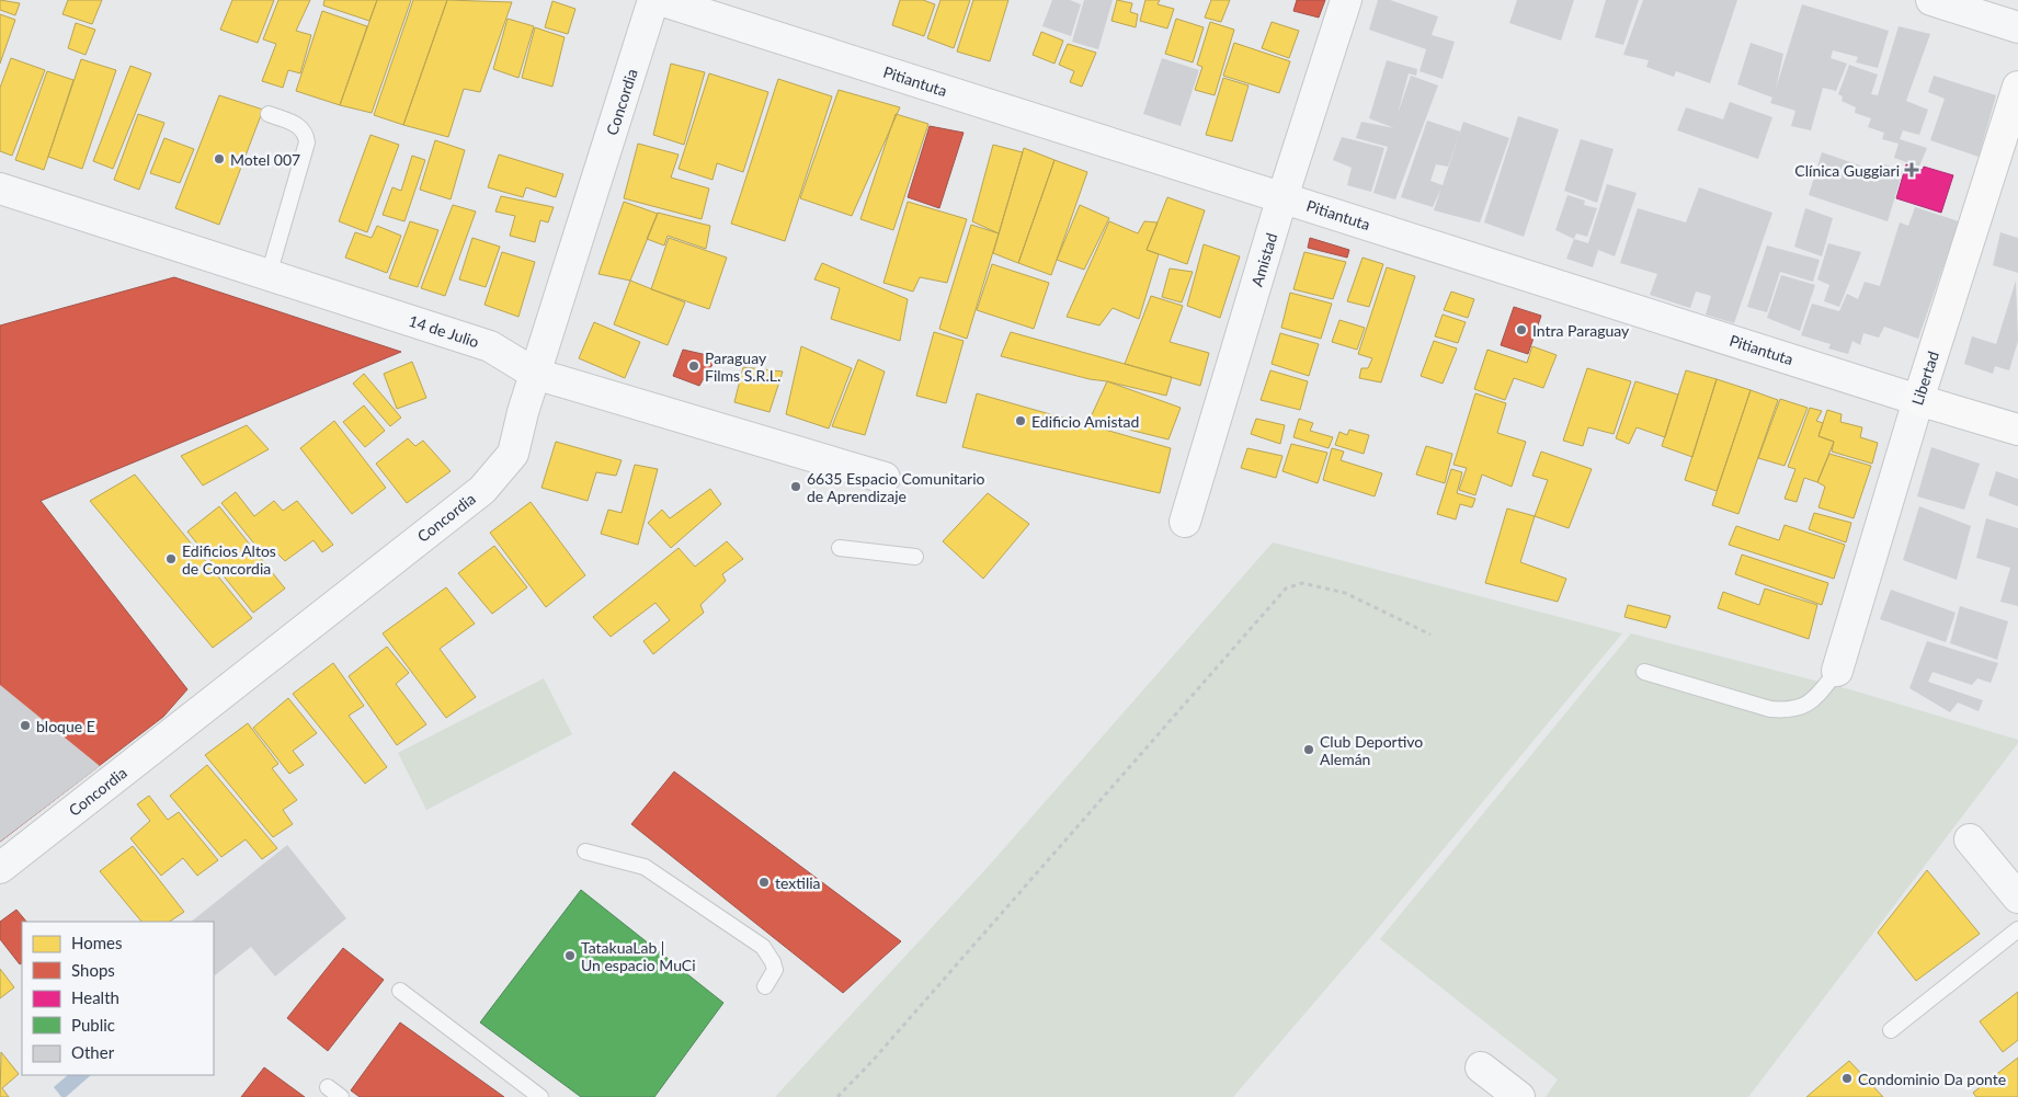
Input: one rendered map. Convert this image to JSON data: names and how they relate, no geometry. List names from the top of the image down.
{
  "streets": {
    "street": [
      "Pitiantuta",
      "Concordia",
      "Amistad",
      "14 de Julio",
      "Libertad"
    ]
  },
  "crossings": [
    ["Pitiantuta", "Amistad"],
    ["Pitiantuta", "Libertad"],
    ["Concordia", "14 de Julio"]
  ],
  "places": {
    "other": [
      "Motel 007",
      "Intra Paraguay",
      "Paraguay Films S.R.L.",
      "Edificio Amistad",
      "6635 Espacio Comunitario de Aprendizaje",
      "Edificios Altos de Concordia",
      "bloque E",
      "Club Deportivo Alemán",
      "textilia",
      "TatakuaLab | Un espacio MuCi",
      "Condominio Da ponte"
    ],
    "health": ["Clínica Guggiari"]
  },
  "legend": [
    "Homes",
    "Shops",
    "Health",
    "Public",
    "Other"
  ]
}
